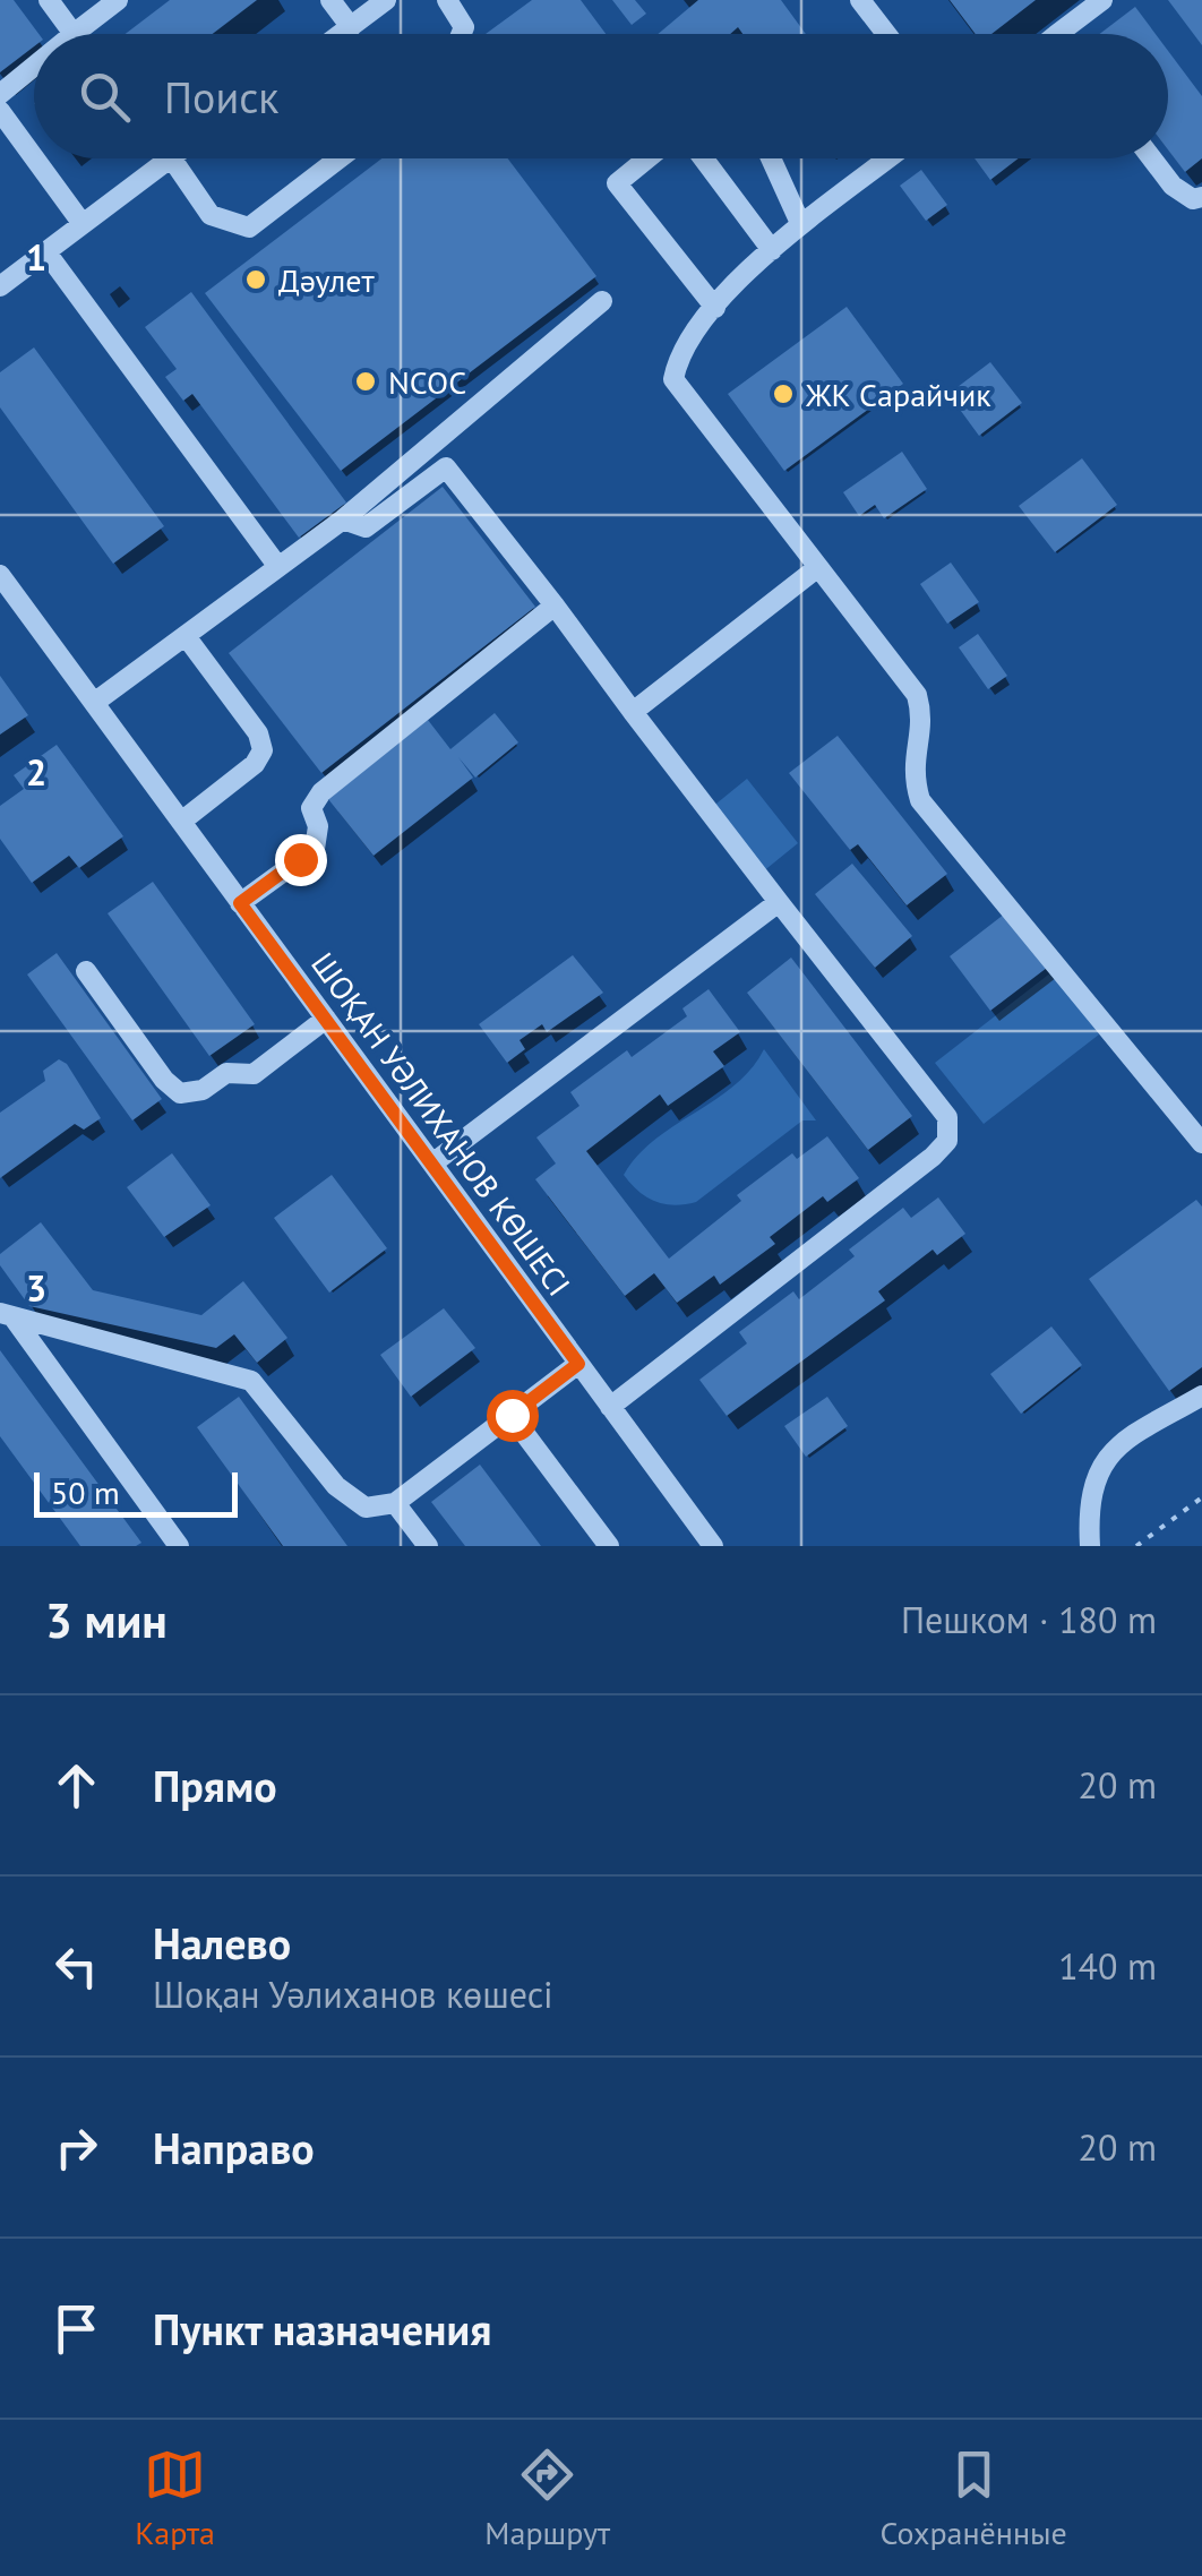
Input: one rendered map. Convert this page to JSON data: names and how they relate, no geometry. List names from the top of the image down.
{
  "streets": {
    "street": ["ШОҚАН УӘЛИХАНОВ КӨШЕСІ"]
  },
  "places": ["Дәулет", "NCOC", "ЖК Сарайчик"],
  "scale_bar": "50 m",
  "page": {
    "search": "Поиск",
    "scale": "50 m",
    "heading": ["3 мин", "Пешком · 180 m"],
    "list": [
      ["Прямо", "20 m"],
      ["Налево", "Шоқан Уәлиханов көшесі", "140 m"],
      ["Направо", "20 m"],
      "Пункт назначения"
    ],
    "nav": ["Карта", "Маршрут", "Сохранённые"]
  },
  "grid": {
    "rows": ["1", "2", "3"]
  }
}
